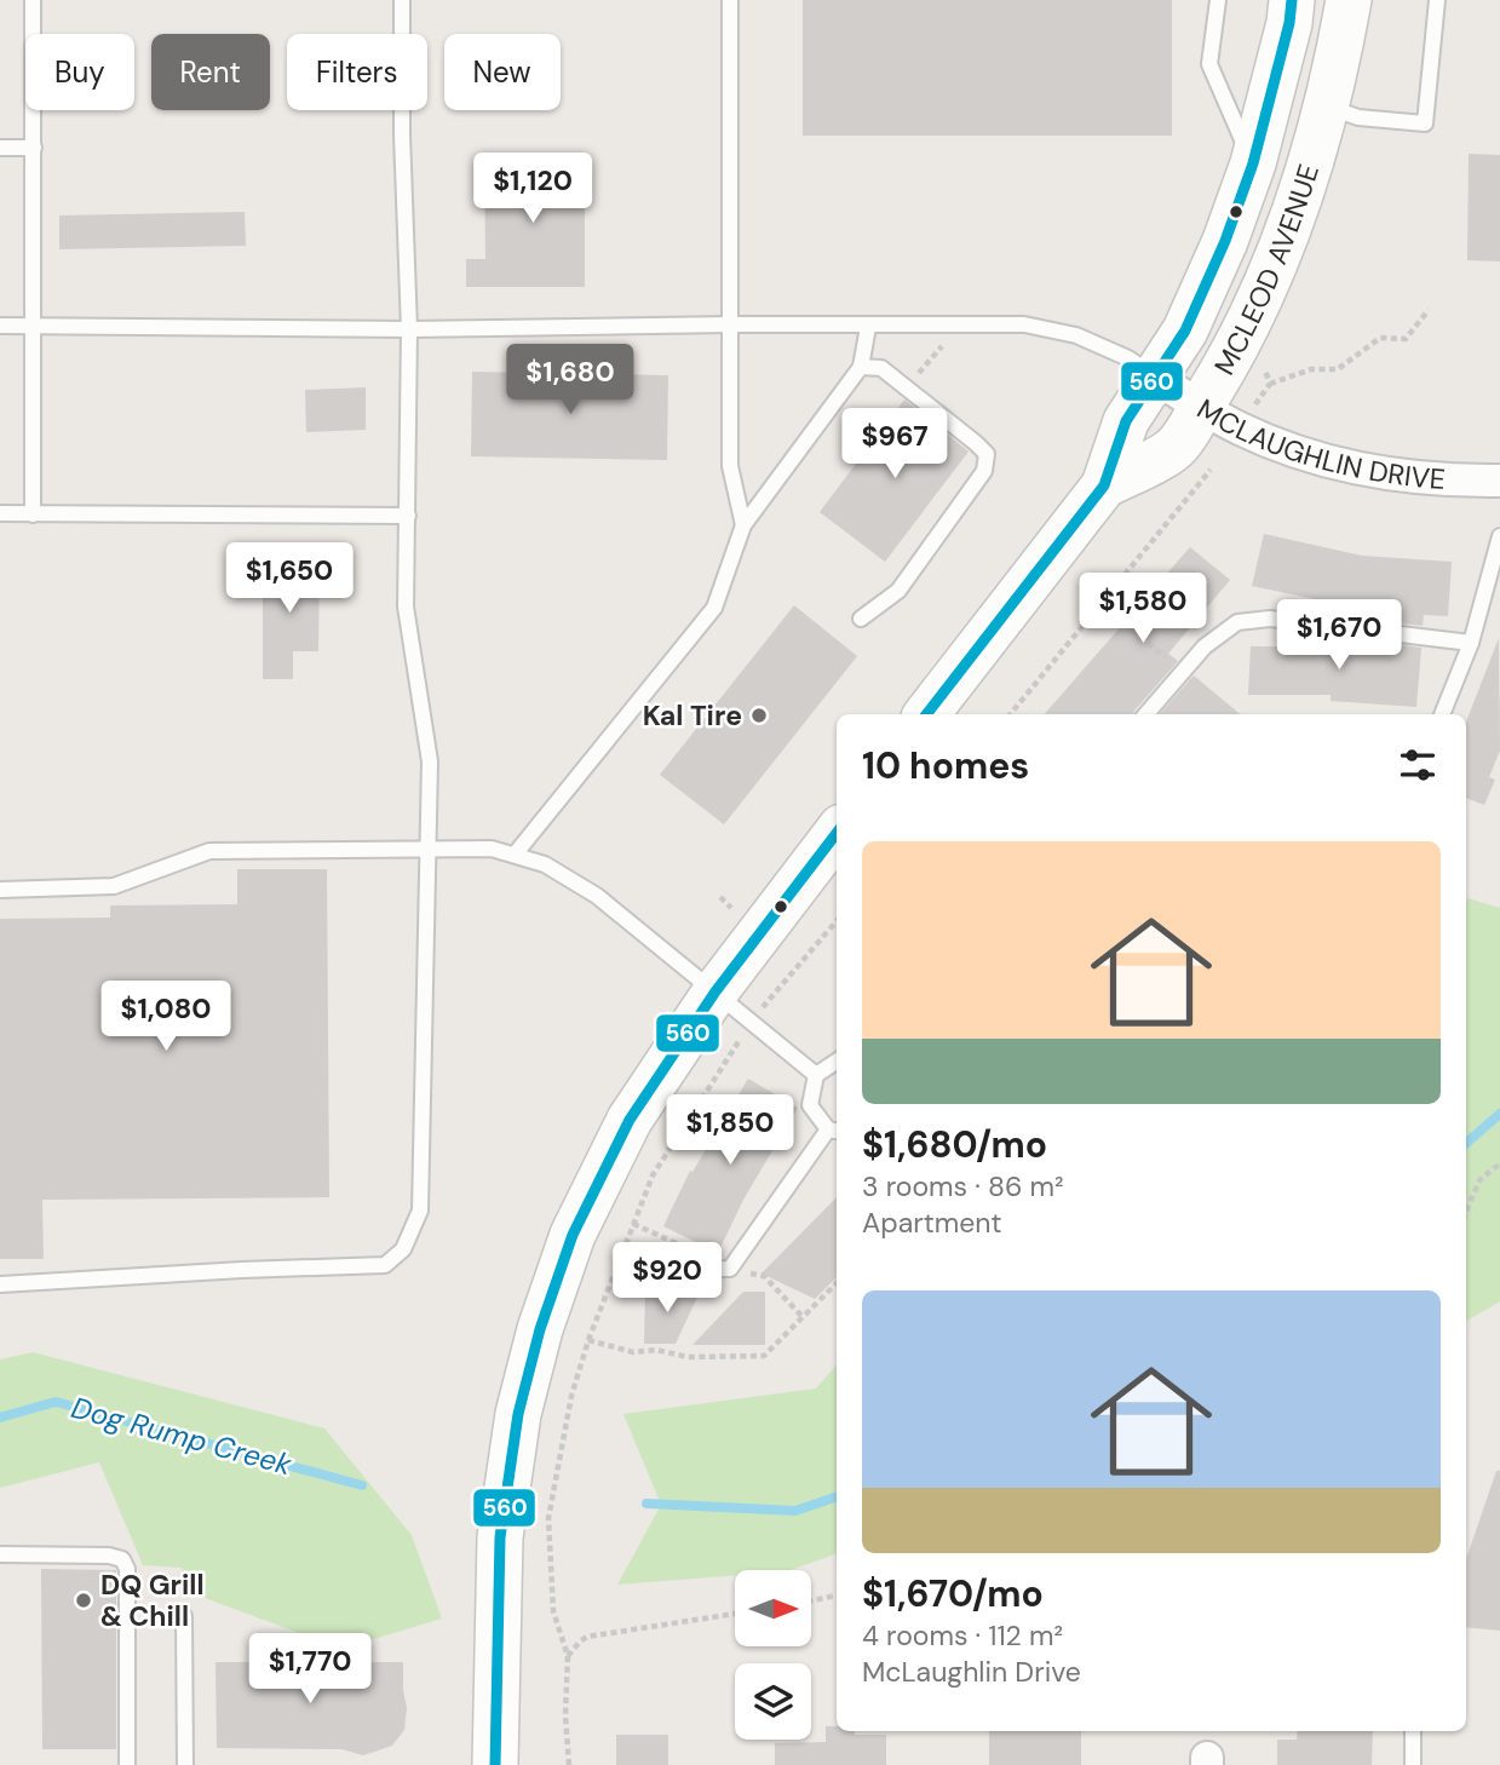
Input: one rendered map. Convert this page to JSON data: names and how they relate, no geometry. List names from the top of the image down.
{
  "streets": {
    "street": ["MCLEOD AVENUE", "MCLAUGHLIN DRIVE"]
  },
  "crossings": [
    ["MCLEOD AVENUE", "MCLAUGHLIN DRIVE"]
  ],
  "water": ["Dog Rump Creek"],
  "places": ["Kal Tire", "DQ Grill & Chill"],
  "lines": ["transit line 560"],
  "north": "right",
  "page": {
    "chip": [
      "Buy",
      "Rent",
      "Filters",
      "New"
    ],
    "price": [
      "$1,120",
      "$1,680",
      "$967",
      "$1,650",
      "$1,580",
      "$1,670",
      "$1,080",
      "$1,850",
      "$920",
      "$1,770"
    ],
    "heading": "10 homes",
    "list": [
      {
        "name": "$1,680/mo",
        "note": "3 rooms · 86 m² · Apartment"
      },
      {
        "name": "$1,670/mo",
        "note": "4 rooms · 112 m² · McLaughlin Drive"
      }
    ]
  }
}
